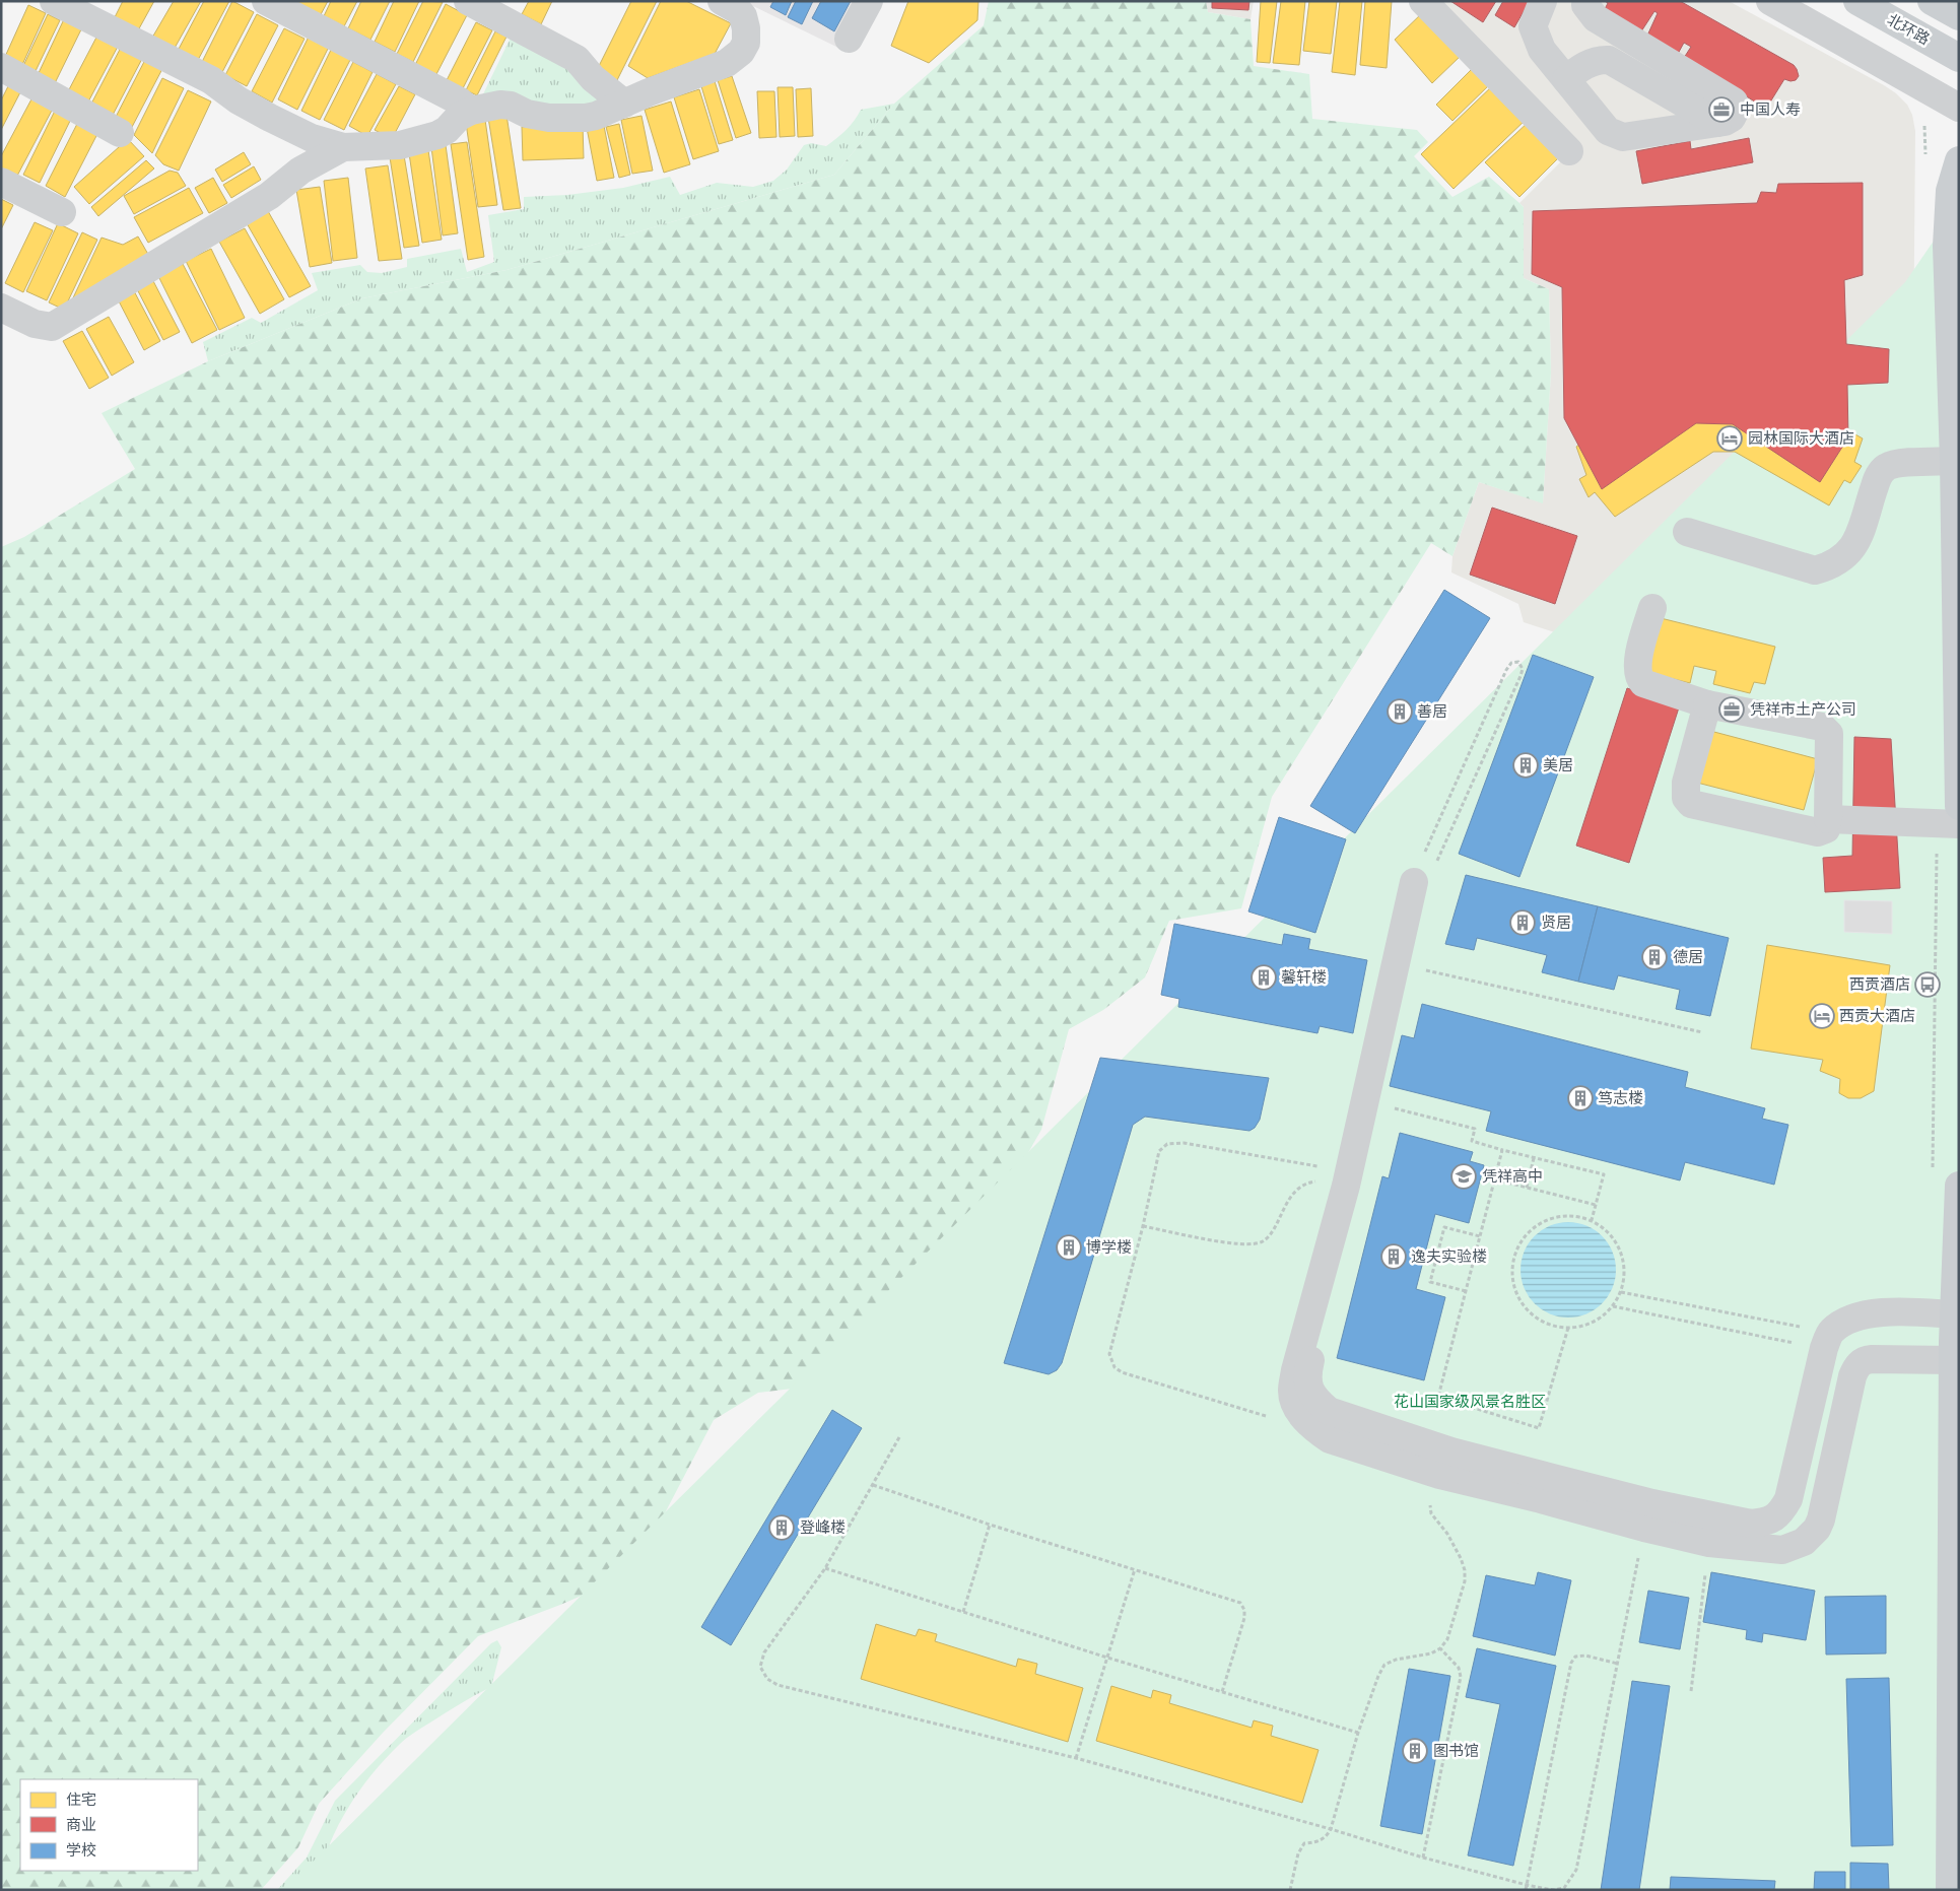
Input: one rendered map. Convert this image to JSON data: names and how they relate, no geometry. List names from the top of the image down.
{
  "streets": {
    "main road": ["北环路"]
  },
  "parks": ["花山国家级风景名胜区"],
  "places": {
    "office": ["中国人寿", "凭祥市土产公司"],
    "hotel": ["园林国际大酒店", "西贡大酒店"],
    "building": [
      "善居",
      "美居",
      "贤居",
      "德居",
      "馨轩楼",
      "笃志楼",
      "博学楼",
      "逸夫实验楼",
      "登峰楼",
      "图书馆"
    ],
    "bus stop": ["西贡酒店"],
    "school or university": ["凭祥高中"]
  },
  "legend": ["住宅", "商业", "学校"]
}
